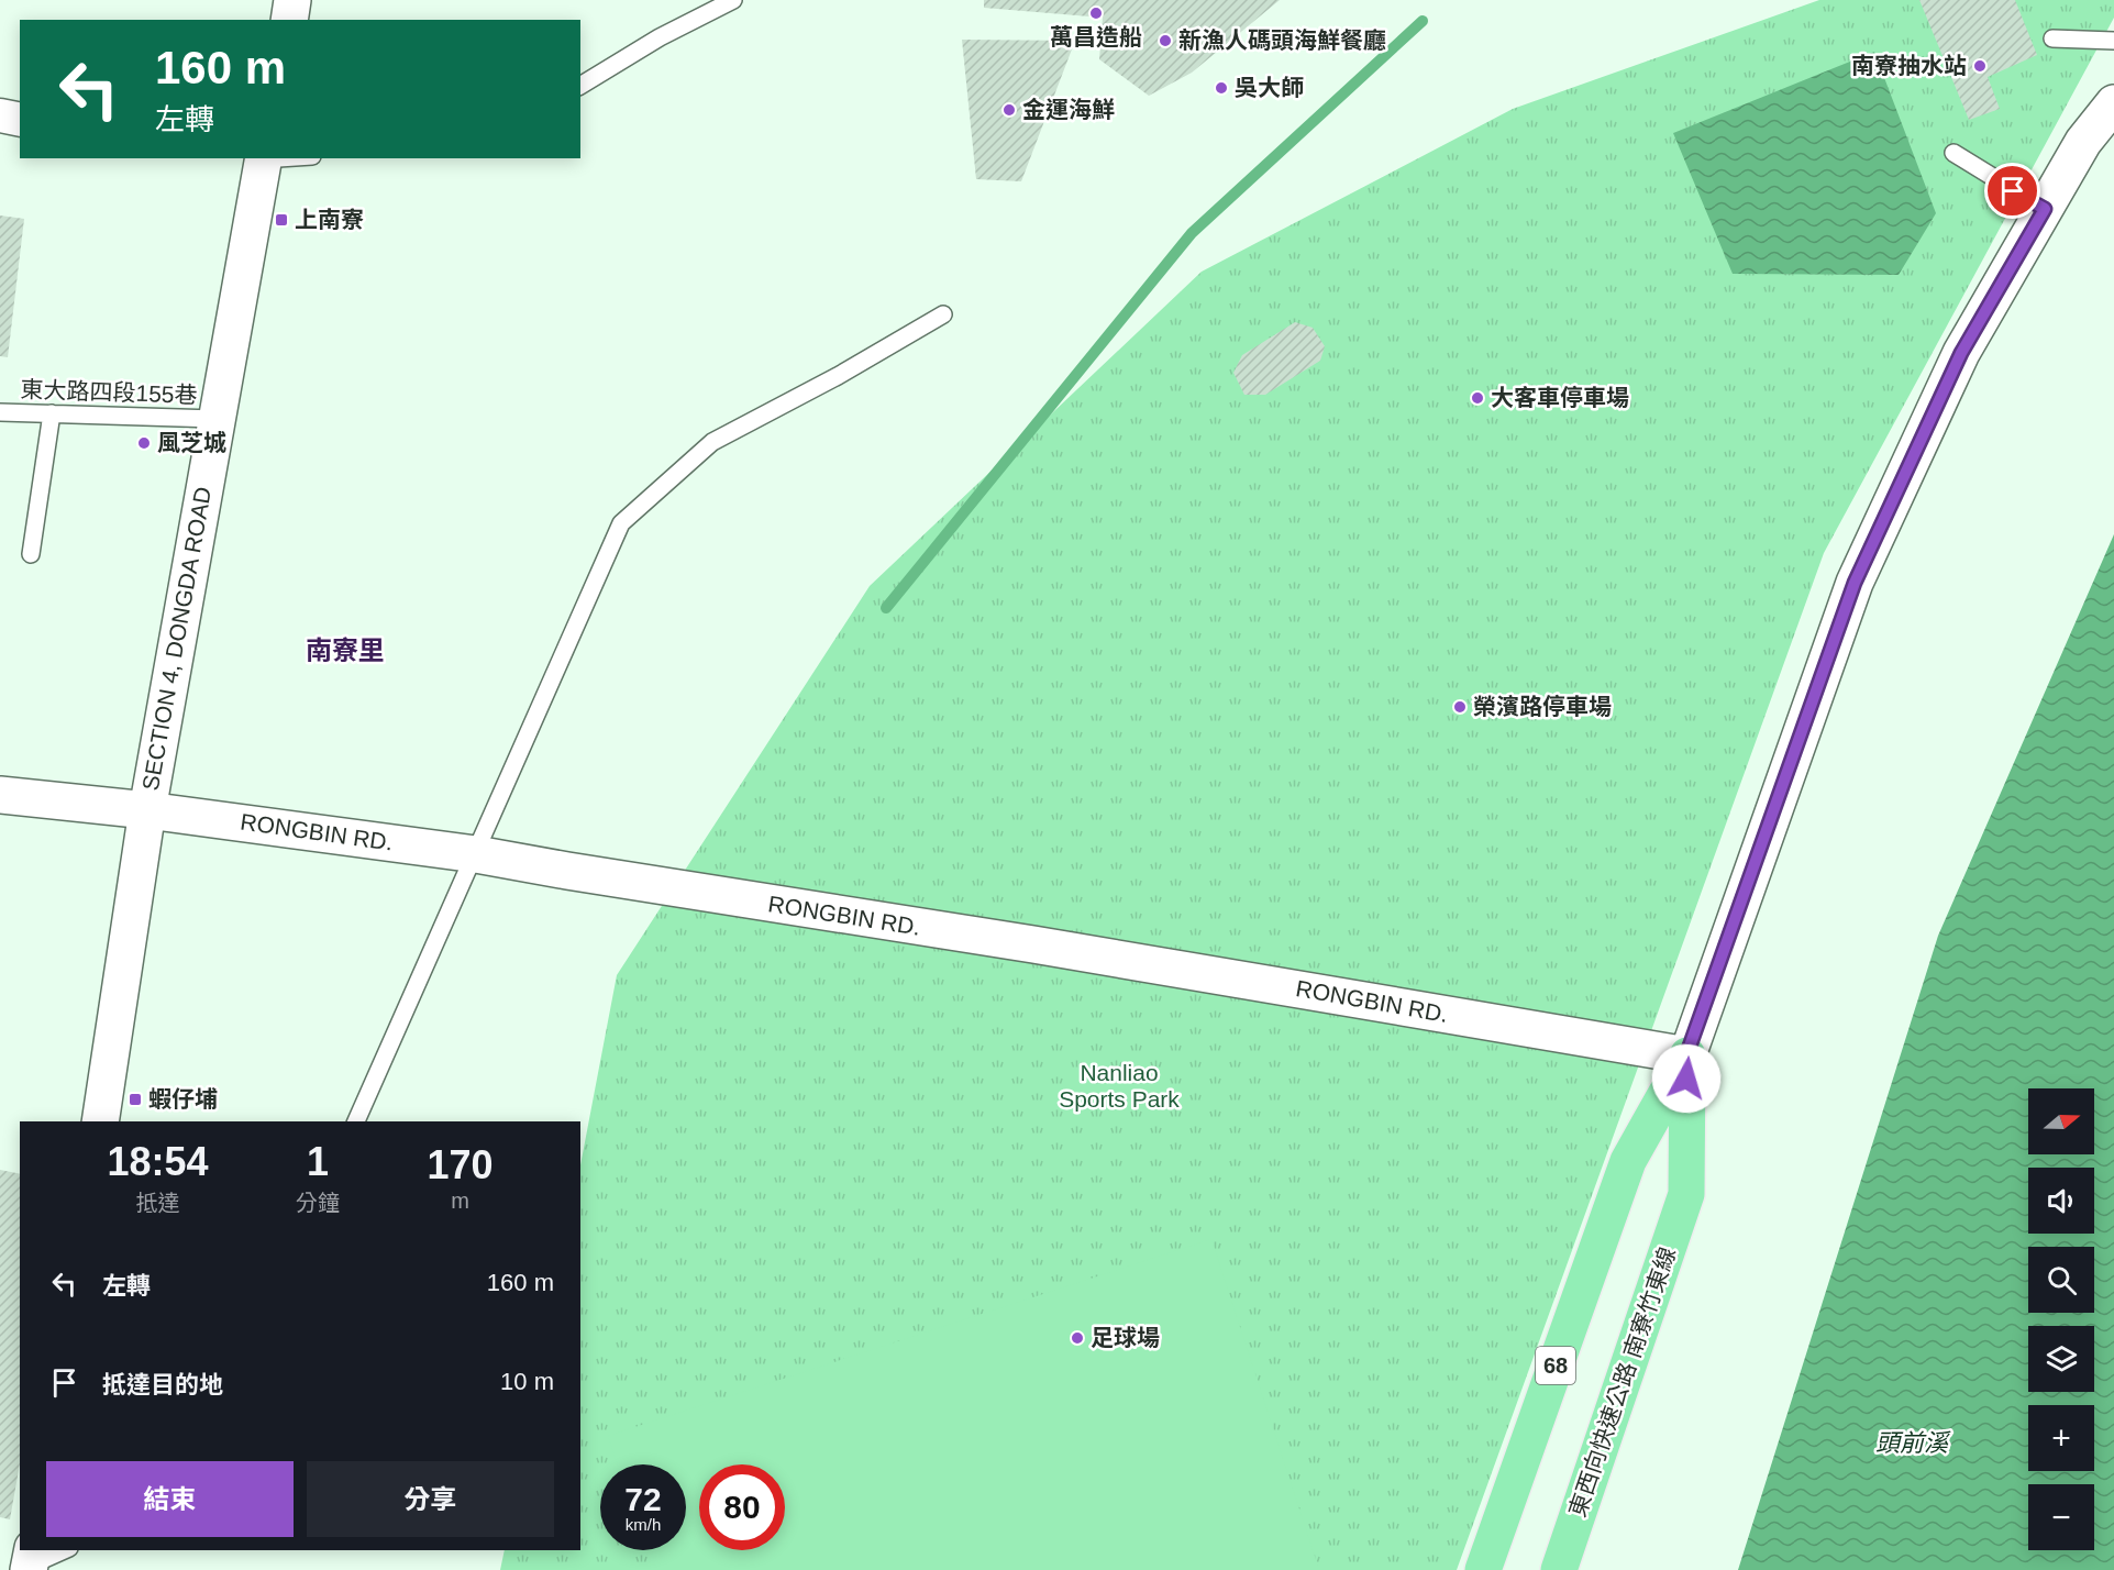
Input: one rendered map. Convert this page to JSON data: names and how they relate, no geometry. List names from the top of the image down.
{
  "streets": {
    "highway": ["68", "東西向快速公路 南寮竹東線"],
    "street": ["SECTION 4, DONGDA ROAD", "RONGBIN RD."],
    "lane": ["東大路四段155巷"]
  },
  "crossings": [
    ["東大路四段155巷", "SECTION 4, DONGDA ROAD"],
    ["SECTION 4, DONGDA ROAD", "RONGBIN RD."],
    ["RONGBIN RD.", "68"],
    ["RONGBIN RD.", "東西向快速公路 南寮竹東線"],
    ["68", "東西向快速公路 南寮竹東線"]
  ],
  "districts": ["南寮里"],
  "water": ["頭前溪"],
  "parks": ["Nanliao Sports Park"],
  "places": {
    "other": [
      "萬昌造船",
      "新漁人碼頭海鮮餐廳",
      "南寮抽水站",
      "吳大師",
      "金運海鮮",
      "大客車停車場",
      "風芝城",
      "榮濱路停車場",
      "足球場"
    ],
    "transit": ["上南寮", "蝦仔埔"]
  },
  "north": "right",
  "page": {
    "turn": ["160 m", "左轉"],
    "map_buttons": ["+", "−"],
    "eta": [
      "18:54",
      "抵達",
      "1",
      "分鐘",
      "170",
      "m"
    ],
    "list": [
      {
        "name": "左轉",
        "value": "160 m"
      },
      {
        "name": "抵達目的地",
        "value": "10 m"
      }
    ],
    "buttons": ["結束", "分享"],
    "speed": "72 km/h",
    "limit": "80"
  }
}
